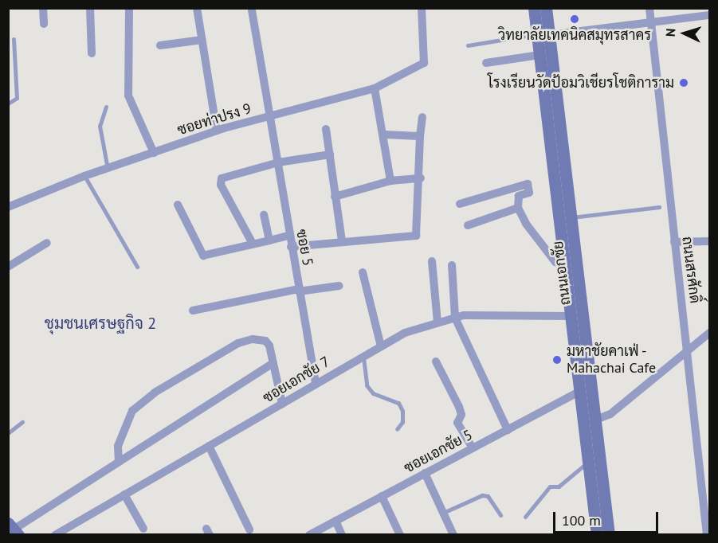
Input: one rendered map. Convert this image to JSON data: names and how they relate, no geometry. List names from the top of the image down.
{
  "streets": {
    "main road": ["ถนนเอกชัย"],
    "street": [
      "ซอยท่าปรง 9",
      "ซอย 5",
      "ถนนสรศักดิ์",
      "ซอยเอกชัย 7",
      "ซอยเอกชัย 5"
    ]
  },
  "crossings": [
    ["ซอยท่าปรง 9", "ซอย 5"],
    ["ซอย 5", "ซอยเอกชัย 7"],
    ["ถนนเอกชัย", "ซอยเอกชัย 7"],
    ["ถนนเอกชัย", "ซอยเอกชัย 5"]
  ],
  "districts": ["ชุมชนเศรษฐกิจ 2"],
  "places": ["วิทยาลัยเทคนิคสมุทรสาคร", "โรงเรียนวัดป้อมวิเชียรโชติการาม", "มหาชัยคาเฟ่ - Mahachai Cafe"],
  "scale_bar": "100 m",
  "north": "left"
}
